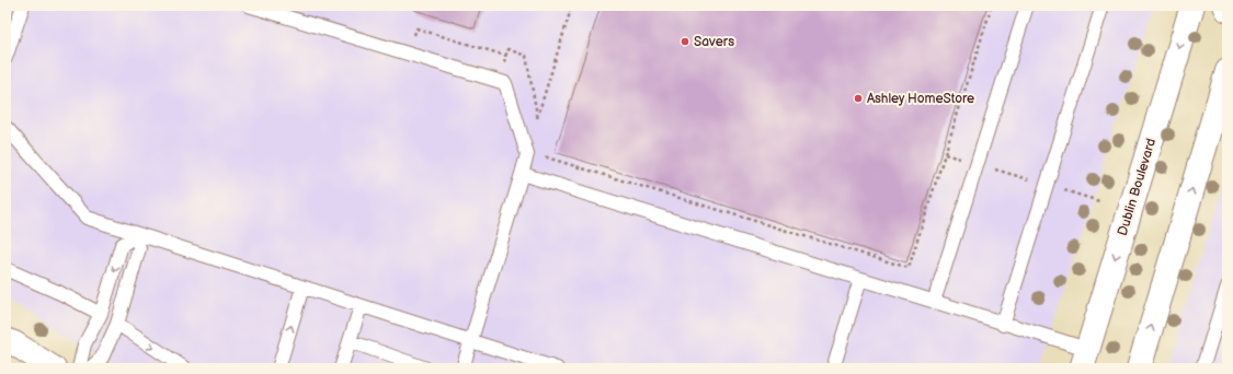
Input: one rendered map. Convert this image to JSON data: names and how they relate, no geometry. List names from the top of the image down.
{
  "streets": {
    "main road": ["Dublin Boulevard"]
  },
  "places": ["Savers", "Ashley HomeStore"]
}
